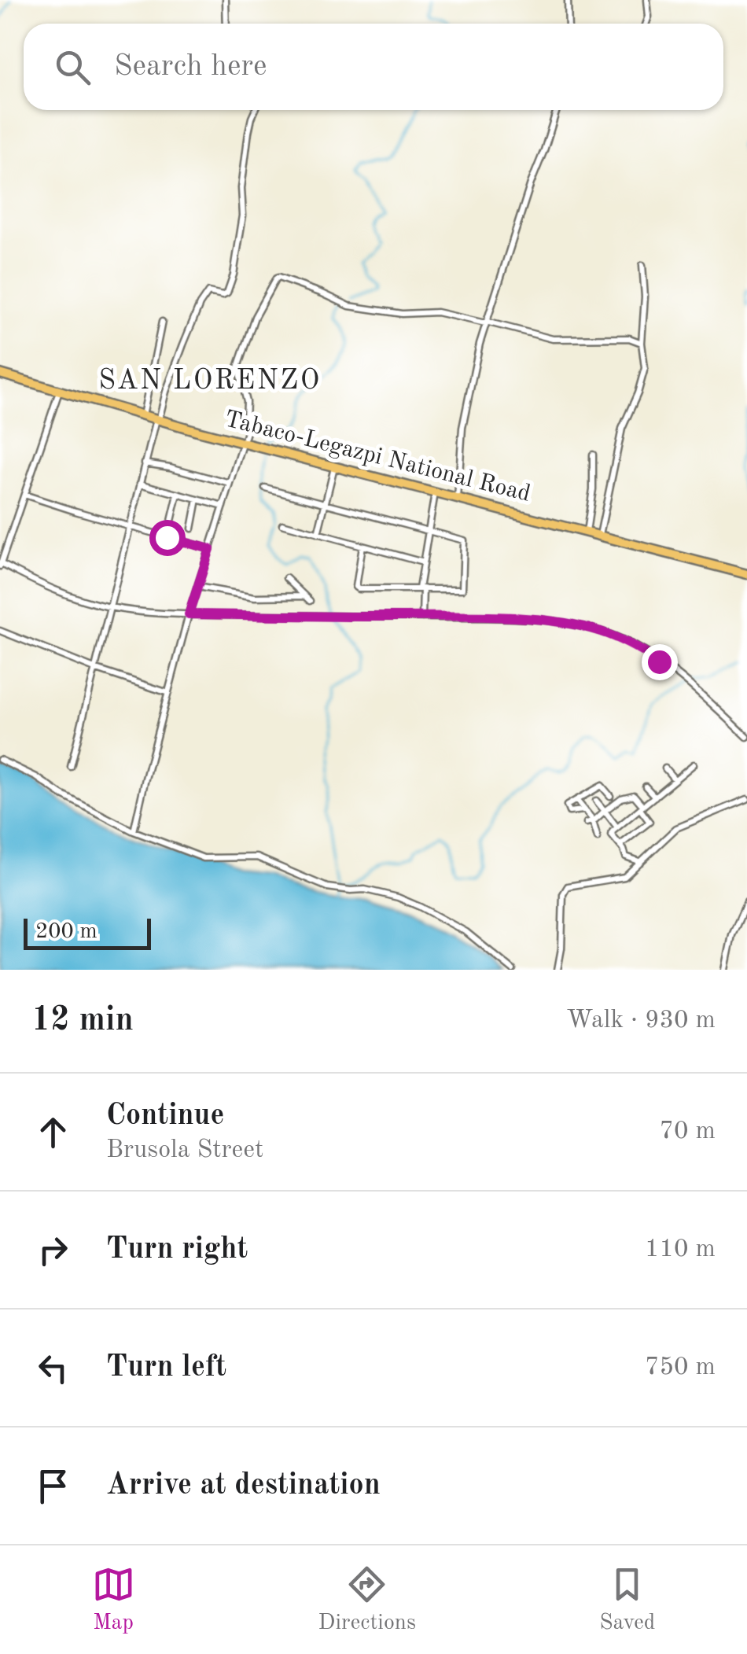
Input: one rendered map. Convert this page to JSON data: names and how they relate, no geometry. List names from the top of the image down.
{
  "streets": {
    "main road": ["Tabaco-Legazpi National Road"]
  },
  "districts": ["SAN LORENZO"],
  "scale_bar": "200 m",
  "page": {
    "search": "Search here",
    "scale": "200 m",
    "heading": ["12 min", "Walk · 930 m"],
    "list": [
      ["Continue", "Brusola Street", "70 m"],
      ["Turn right", "110 m"],
      ["Turn left", "750 m"],
      "Arrive at destination"
    ],
    "nav": ["Map", "Directions", "Saved"]
  }
}
